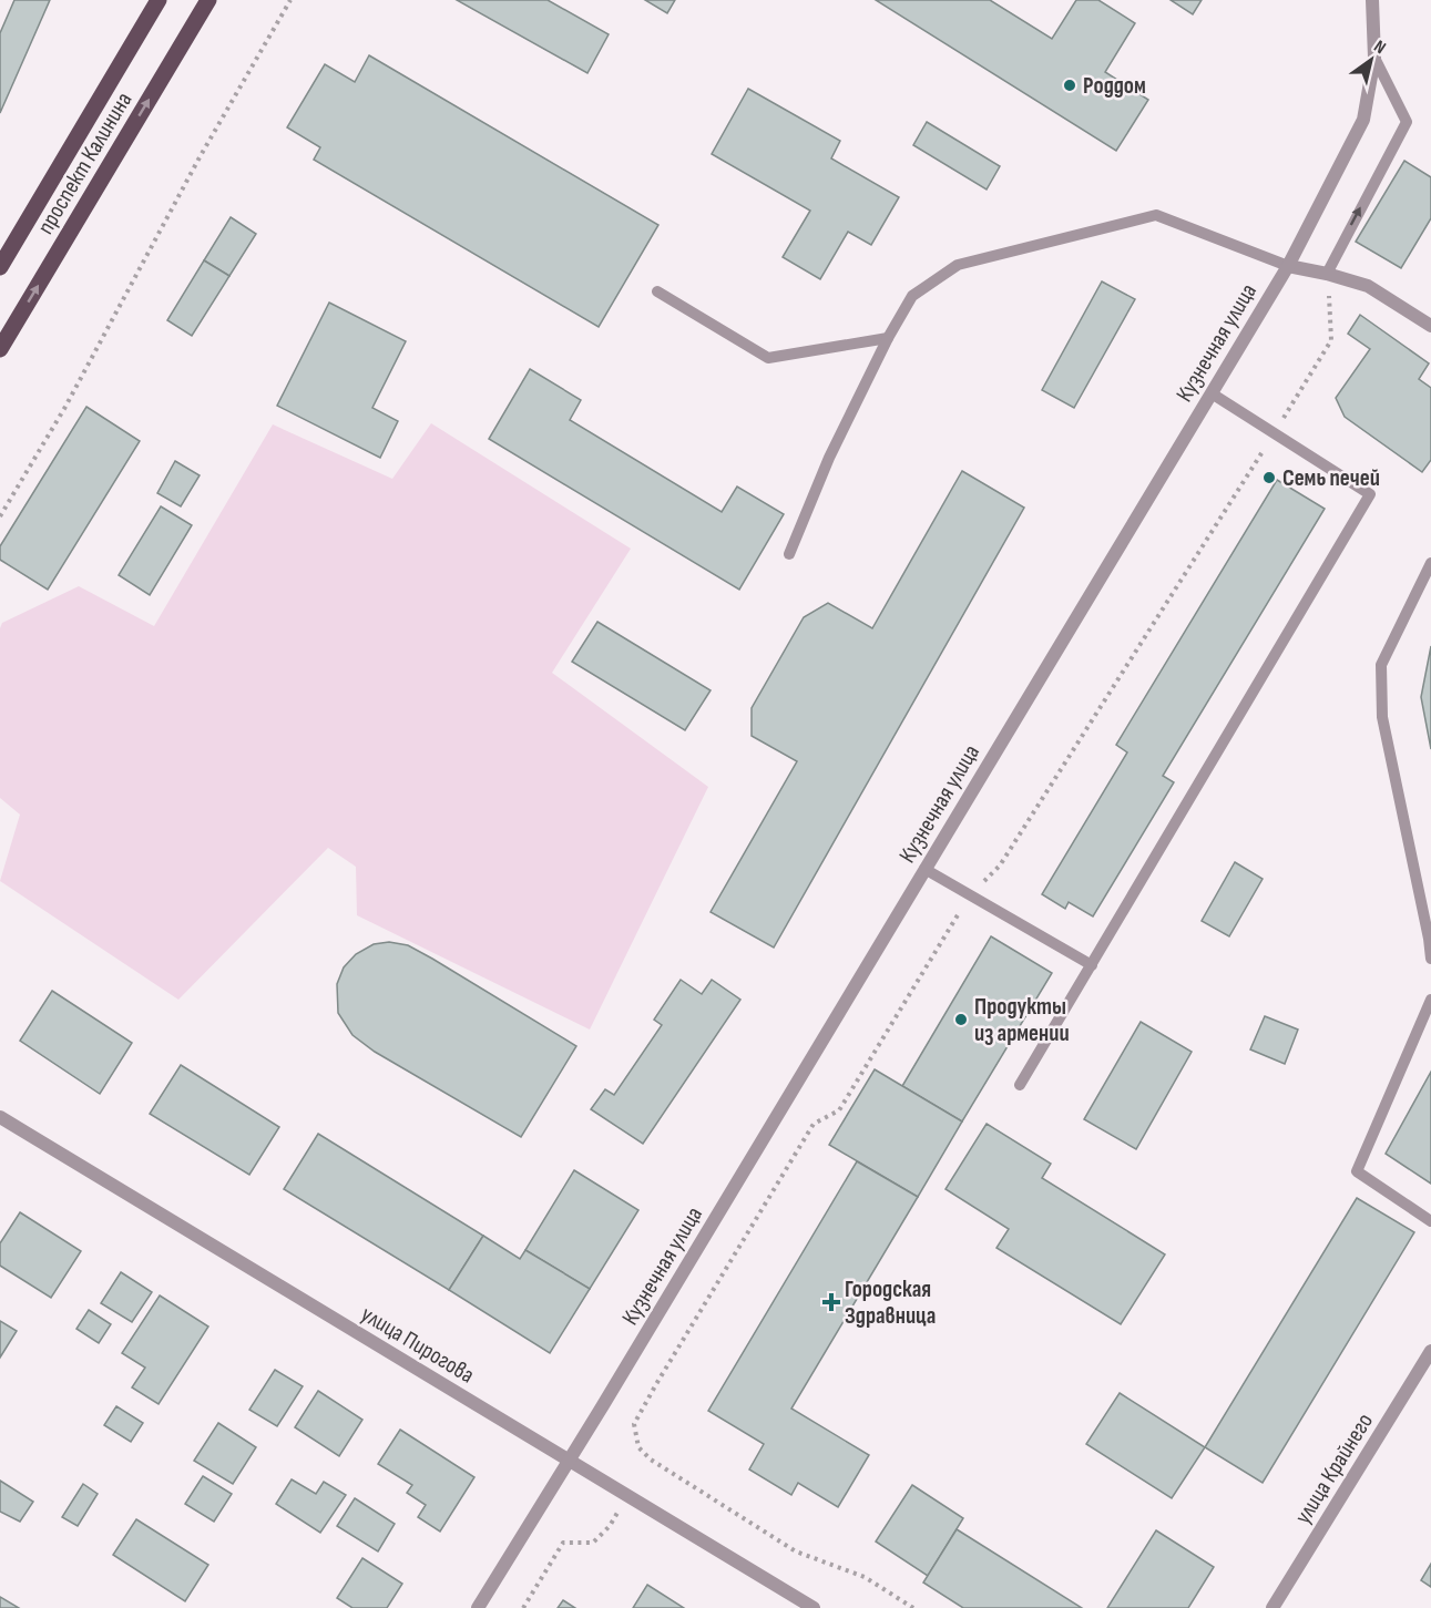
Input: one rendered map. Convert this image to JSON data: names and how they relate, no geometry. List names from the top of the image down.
{
  "streets": {
    "main road": ["проспект Калинина"],
    "street": ["Кузнечная улица", "улица Пирогова", "улица Крайнего"]
  },
  "crossings": [
    ["Кузнечная улица", "улица Пирогова"]
  ],
  "places": {
    "other": ["Роддом", "Семь печей", "Продукты из армении"],
    "health": ["Городская Здравница"]
  },
  "north": "top right"
}
